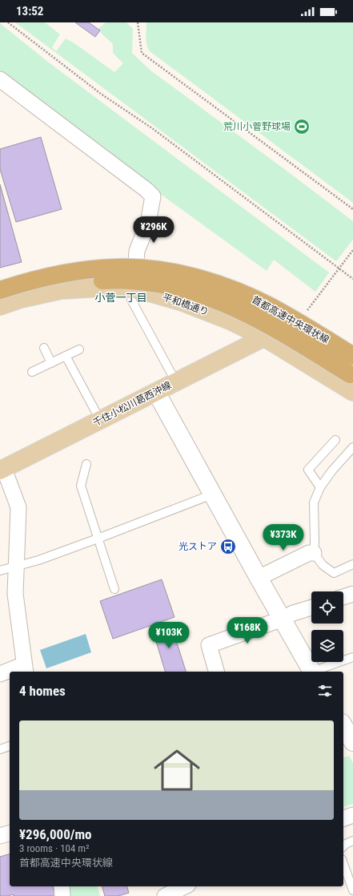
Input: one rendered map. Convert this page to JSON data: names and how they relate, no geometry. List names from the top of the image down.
{
  "streets": {
    "highway": ["首都高速中央環状線"],
    "main road": ["平和橋通り", "千住小松川葛西沖線"]
  },
  "crossings": [
    ["平和橋通り", "首都高速中央環状線"],
    ["平和橋通り", "千住小松川葛西沖線"]
  ],
  "districts": ["小菅一丁目"],
  "places": {
    "sports": ["荒川小菅野球場"],
    "bus stop": ["光ストア"]
  },
  "page": {
    "status": "13:52",
    "price": [
      "¥296K",
      "¥373K",
      "¥168K",
      "¥103K"
    ],
    "heading": "4 homes",
    "list": [
      {
        "name": "¥296,000/mo",
        "note": "3 rooms · 104 m² · 首都高速中央環状線"
      }
    ]
  }
}
